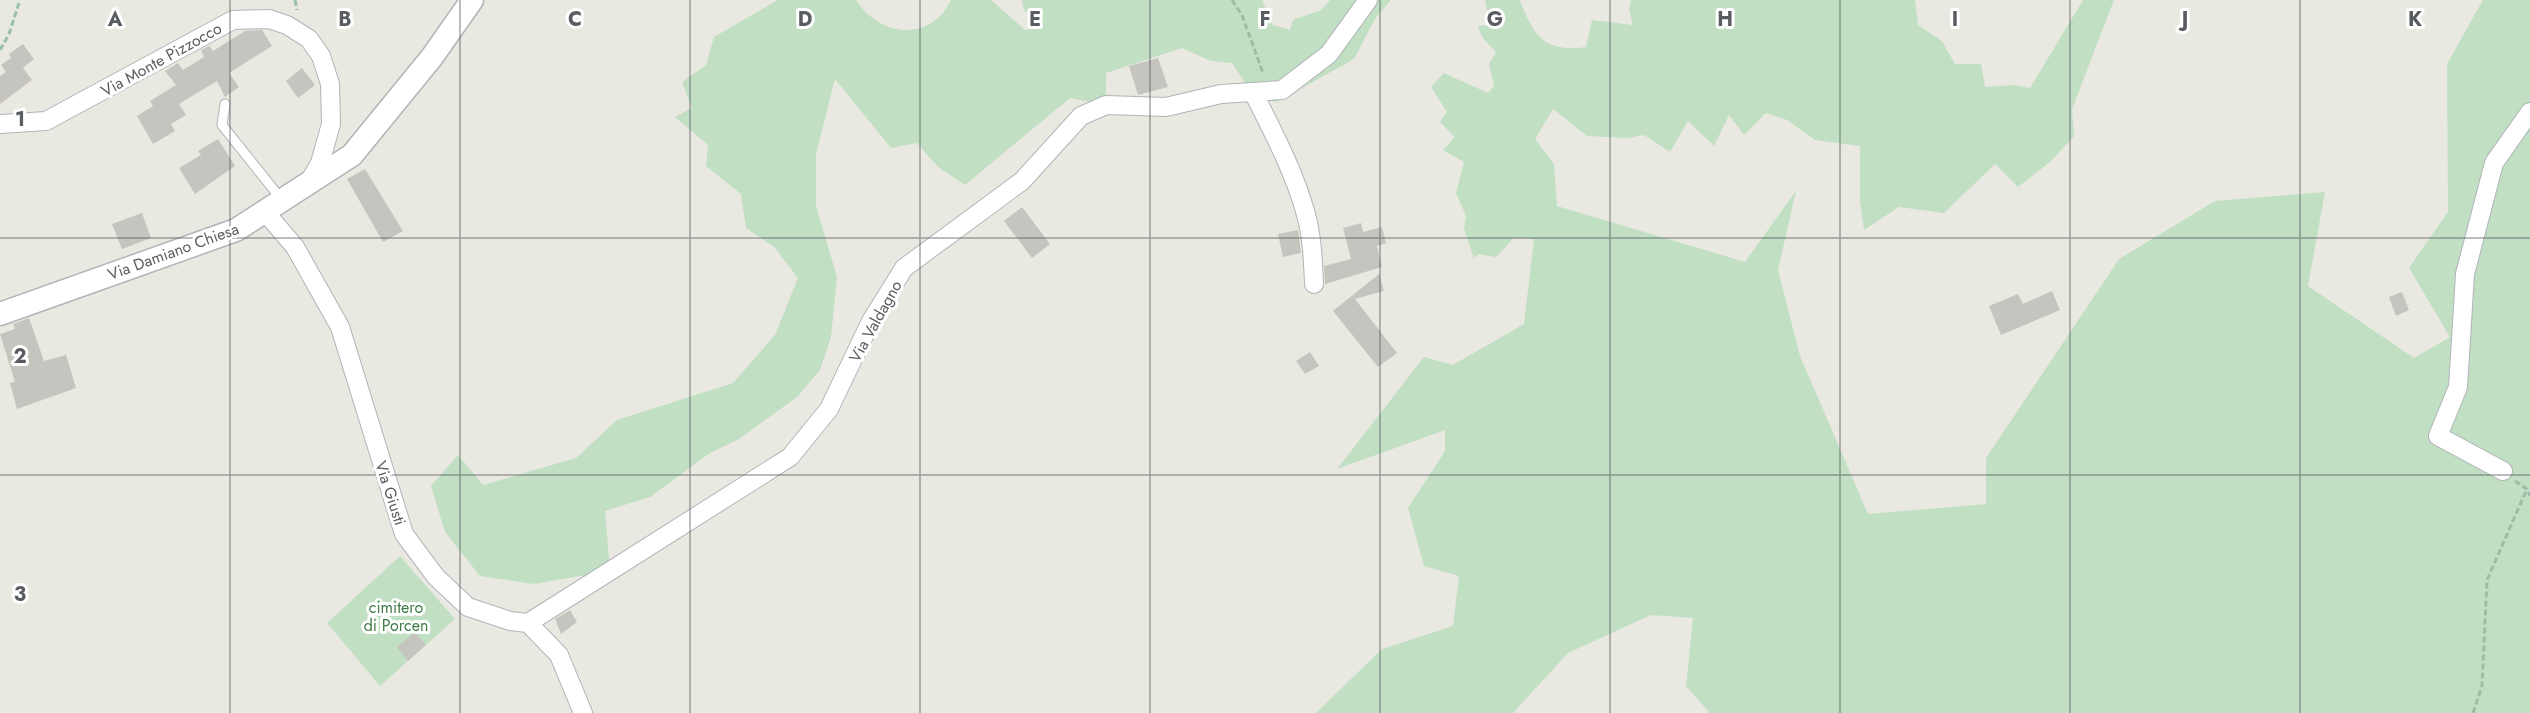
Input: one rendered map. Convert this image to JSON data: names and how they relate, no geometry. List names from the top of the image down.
{
  "streets": {
    "street": [
      "Via Monte Pizzocco",
      "Via Damiano Chiesa",
      "Via Valdagno",
      "Via Giusti"
    ]
  },
  "crossings": [
    ["Via Monte Pizzocco", "Via Damiano Chiesa"],
    ["Via Damiano Chiesa", "Via Giusti"],
    ["Via Valdagno", "Via Giusti"]
  ],
  "parks": ["cimitero di Porcen"],
  "grid": {
    "columns": [
      "A",
      "B",
      "C",
      "D",
      "E",
      "F",
      "G",
      "H",
      "I",
      "J",
      "K"
    ],
    "rows": ["1", "2", "3"]
  }
}
